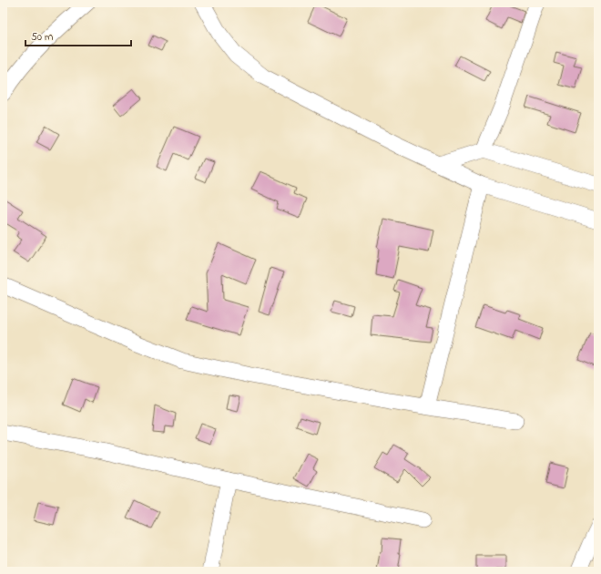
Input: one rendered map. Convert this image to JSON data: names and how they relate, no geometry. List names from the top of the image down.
{
  "scale_bar": "50 m"
}
